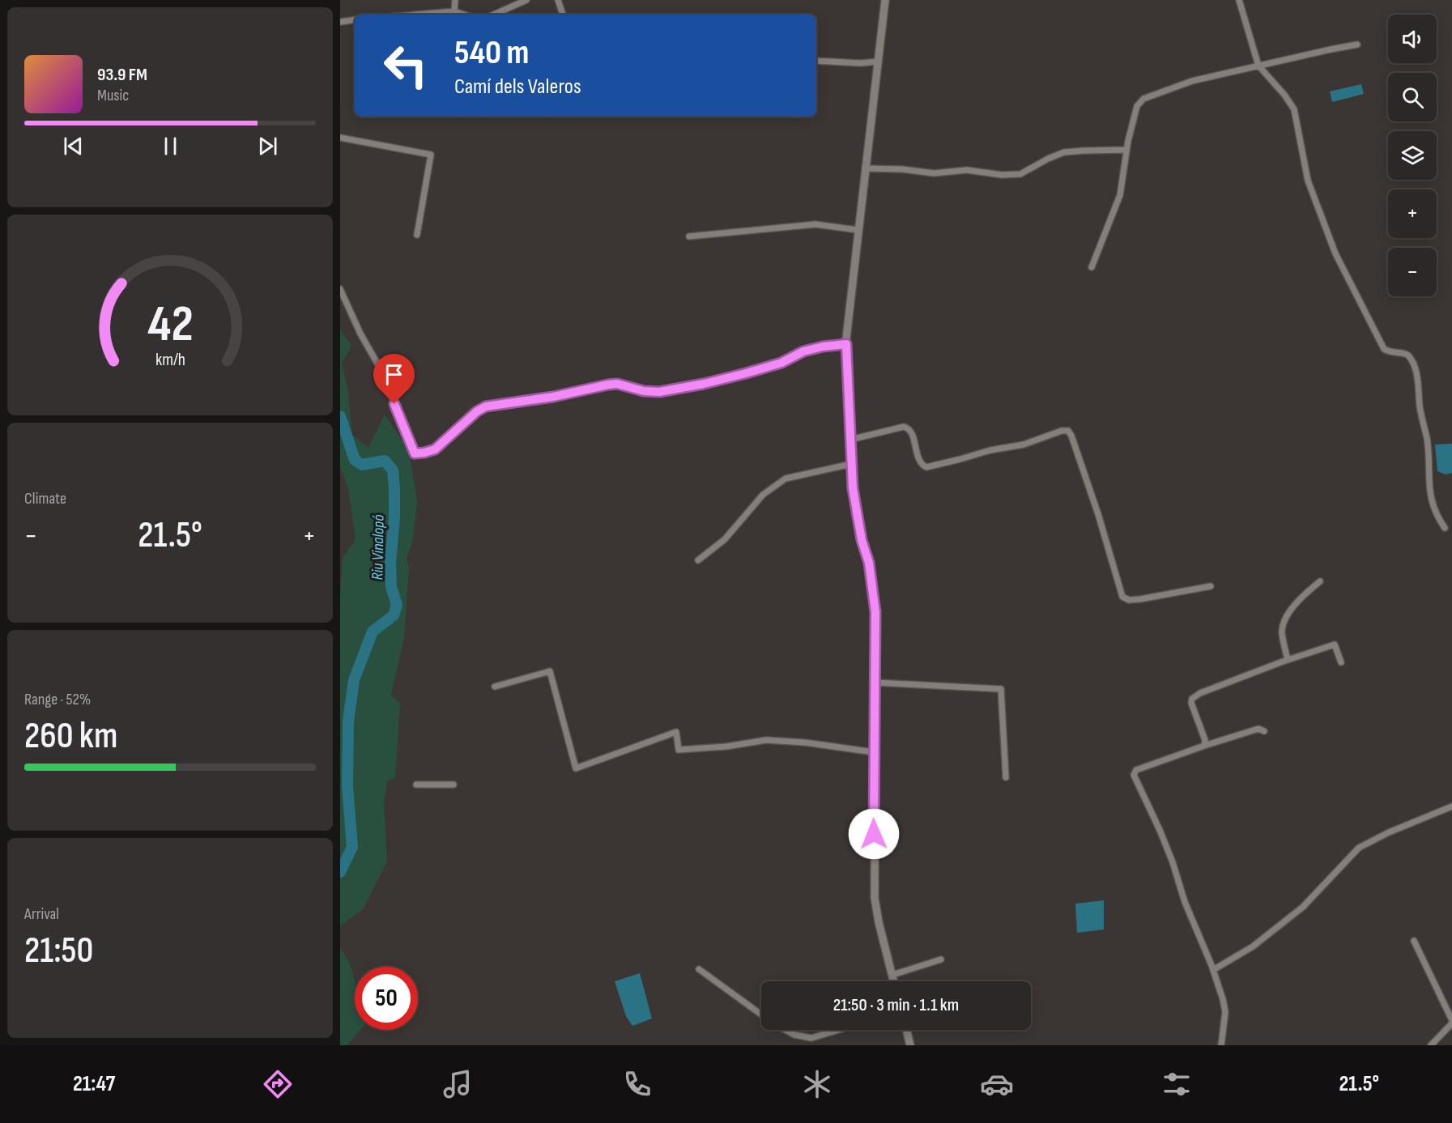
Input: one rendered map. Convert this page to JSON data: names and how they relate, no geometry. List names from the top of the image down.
{
  "water": ["Riu Vinalopó"],
  "page": {
    "map_buttons": ["+", "−"],
    "turn": ["540 m", "Camí dels Valeros"],
    "song": ["93.9 FM", "Music"],
    "tile": [
      "Climate",
      ["Range · 52%", "260 km"],
      ["Arrival", "21:50"]
    ],
    "heat": ["−", "21.5°", "+"],
    "limit": "50",
    "trip": "21:50 · 3 min · 1.1 km",
    "tabs": ["21:47", "21.5°"],
    "gauge": ["42", "km/h"]
  }
}
